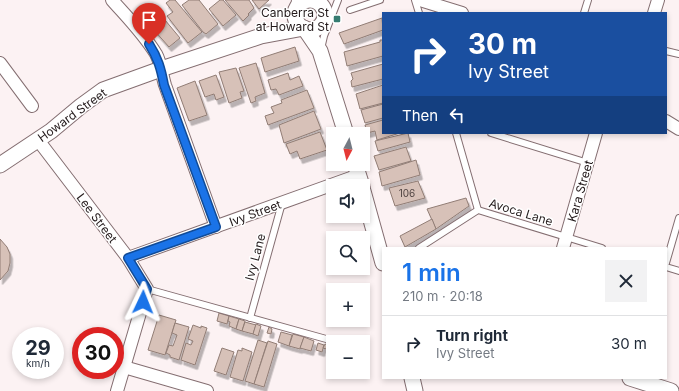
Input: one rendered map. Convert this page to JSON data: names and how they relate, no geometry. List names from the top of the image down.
{
  "streets": {
    "street": [
      "Howard Street",
      "Kara Street",
      "Ivy Street",
      "Lee Street"
    ],
    "lane": ["Avoca Lane", "Ivy Lane"]
  },
  "crossings": [
    ["Howard Street", "Lee Street"],
    ["Kara Street", "Avoca Lane"],
    ["Ivy Street", "Lee Street"],
    ["Ivy Street", "Ivy Lane"]
  ],
  "places": {
    "transit": ["Canberra St at Howard St"]
  },
  "house_numbers": ["106"],
  "north": "bottom",
  "page": {
    "turn": ["30 m", "Ivy Street"],
    "then": "Then",
    "map_buttons": ["+", "−"],
    "heading": ["1 min", "210 m · 20:18"],
    "list": [
      {
        "name": "Turn right",
        "note": "Ivy Street",
        "value": "30 m"
      }
    ],
    "speed": "29 km/h",
    "limit": "30"
  }
}
